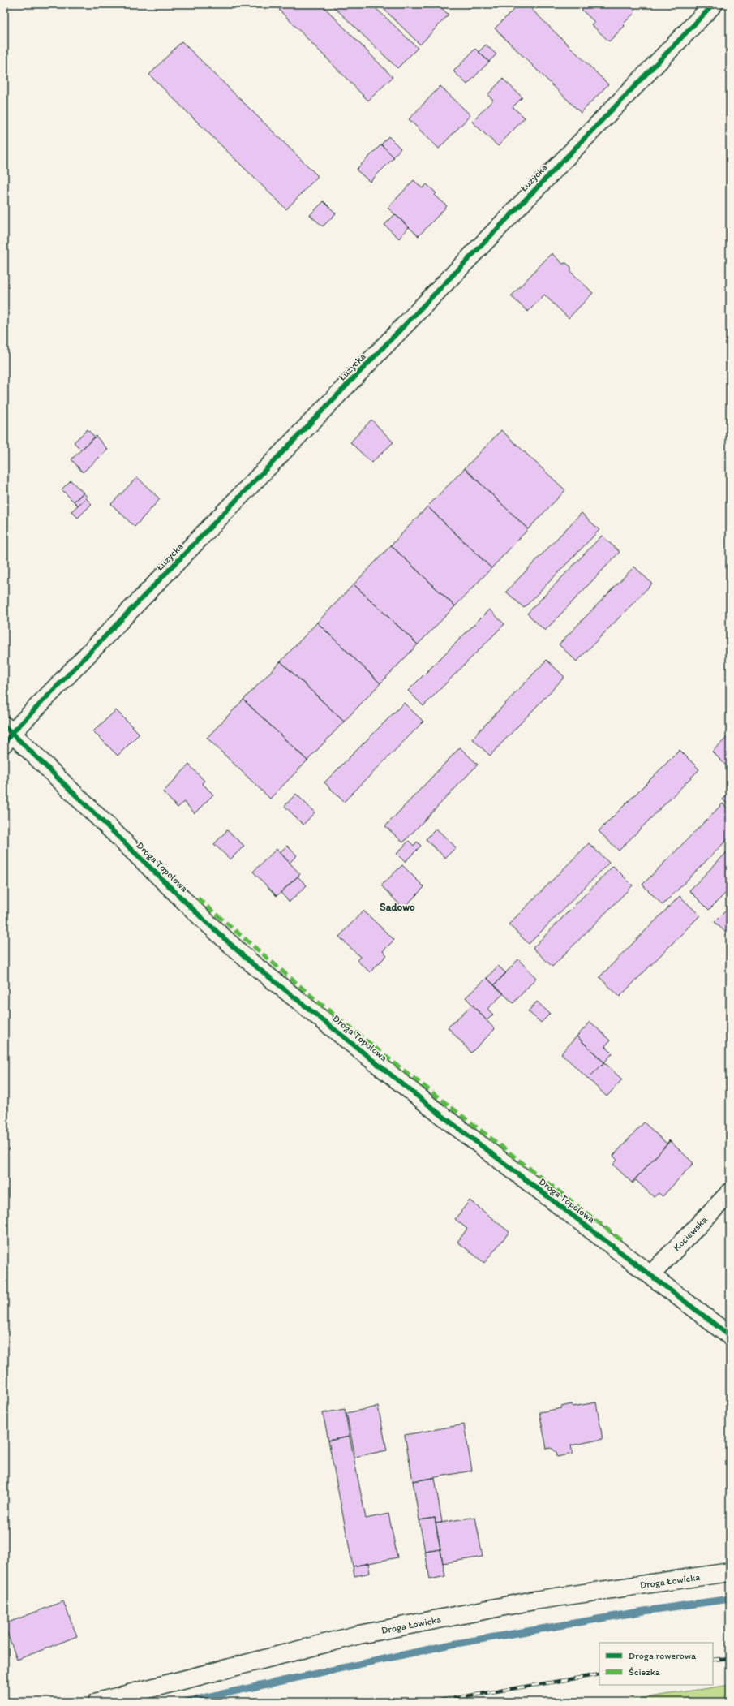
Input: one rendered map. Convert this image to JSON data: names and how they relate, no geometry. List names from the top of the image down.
{
  "streets": {
    "street": [
      "Łużycka",
      "Droga Topolowa",
      "Kociewska",
      "Droga Łowicka"
    ]
  },
  "crossings": [
    ["Łużycka", "Droga Topolowa"],
    ["Droga Topolowa", "Kociewska"]
  ],
  "districts": ["Sadowo"],
  "legend": ["Droga rowerowa", "Ścieżka"]
}
